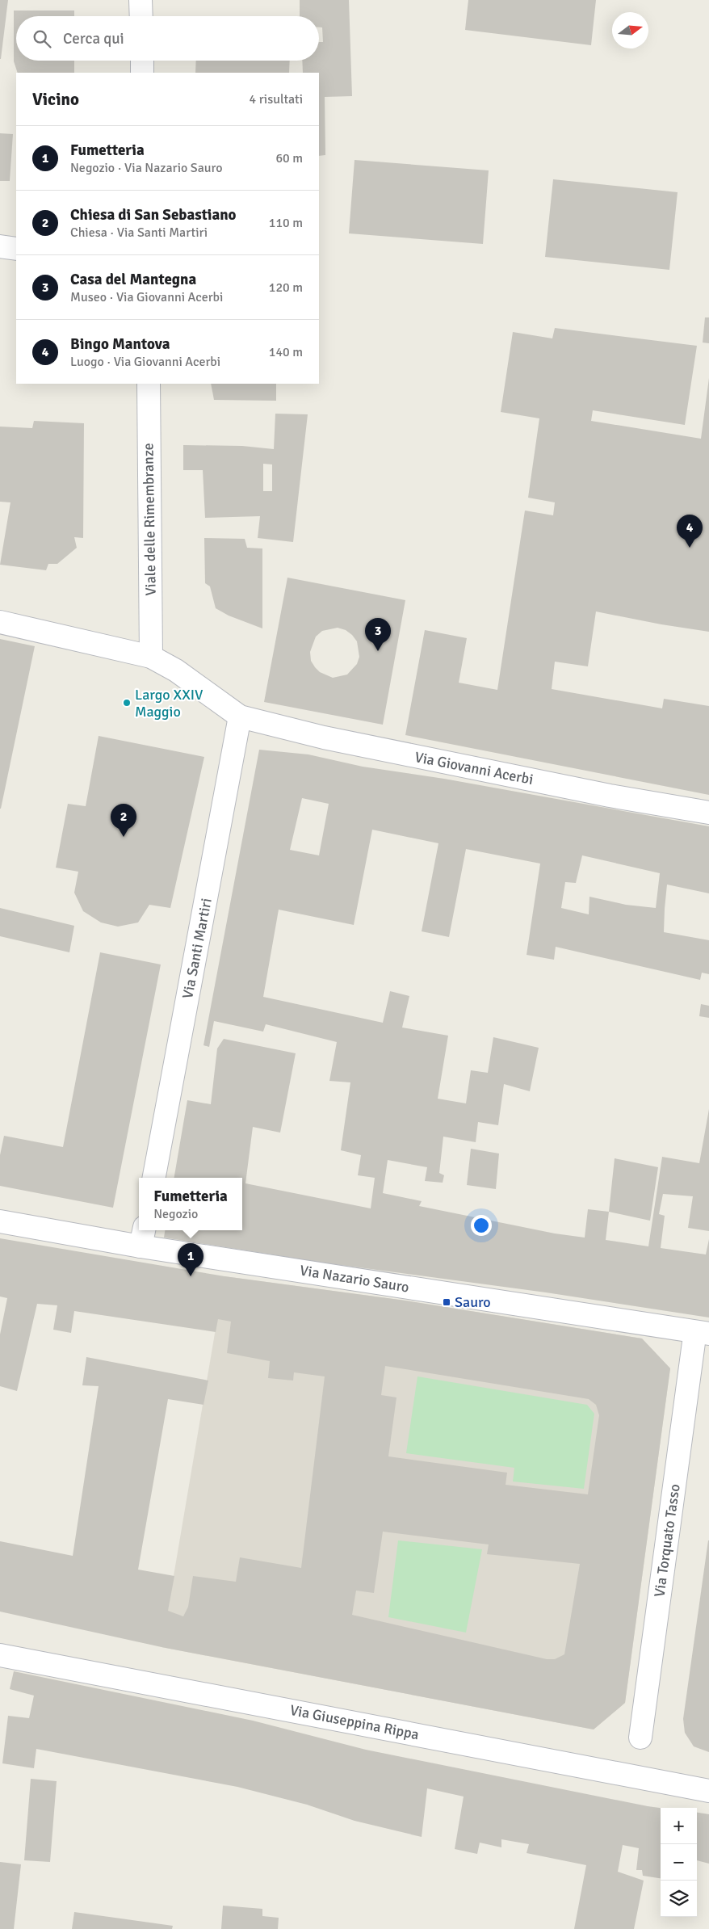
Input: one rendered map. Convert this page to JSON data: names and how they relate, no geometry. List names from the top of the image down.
{
  "streets": {
    "street": [
      "Viale delle Rimembranze",
      "Via Giovanni Acerbi",
      "Via Santi Martiri",
      "Via Nazario Sauro",
      "Via Torquato Tasso",
      "Via Giuseppina Rippa"
    ]
  },
  "crossings": [
    ["Via Giovanni Acerbi", "Via Santi Martiri"],
    ["Via Nazario Sauro", "Via Torquato Tasso"]
  ],
  "places": {
    "other": ["Largo XXIV Maggio"],
    "transit": ["Sauro"]
  },
  "north": "right",
  "page": {
    "search": "Cerca qui",
    "heading": ["Vicino", "4 risultati"],
    "list": [
      {
        "mark": "1",
        "name": "Fumetteria",
        "note": "Negozio · Via Nazario Sauro",
        "value": "60 m"
      },
      {
        "mark": "2",
        "name": "Chiesa di San Sebastiano",
        "note": "Chiesa · Via Santi Martiri",
        "value": "110 m"
      },
      {
        "mark": "3",
        "name": "Casa del Mantegna",
        "note": "Museo · Via Giovanni Acerbi",
        "value": "120 m"
      },
      {
        "mark": "4",
        "name": "Bingo Mantova",
        "note": "Luogo · Via Giovanni Acerbi",
        "value": "140 m"
      }
    ],
    "pins": [
      "4",
      "3",
      "2",
      "1"
    ],
    "popup": ["Fumetteria", "Negozio"],
    "map_buttons": ["+", "−"]
  }
}
